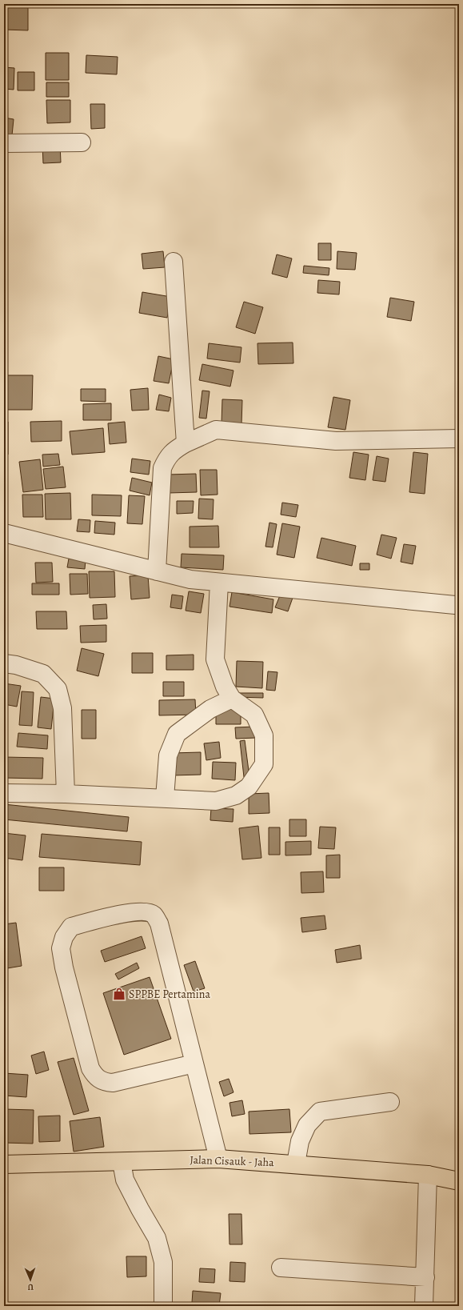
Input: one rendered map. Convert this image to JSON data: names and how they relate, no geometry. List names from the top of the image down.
{
  "streets": {
    "main road": ["Jalan Cisauk - Jaha"]
  },
  "places": {
    "shop": ["SPPBE Pertamina"]
  },
  "north": "bottom"
}
